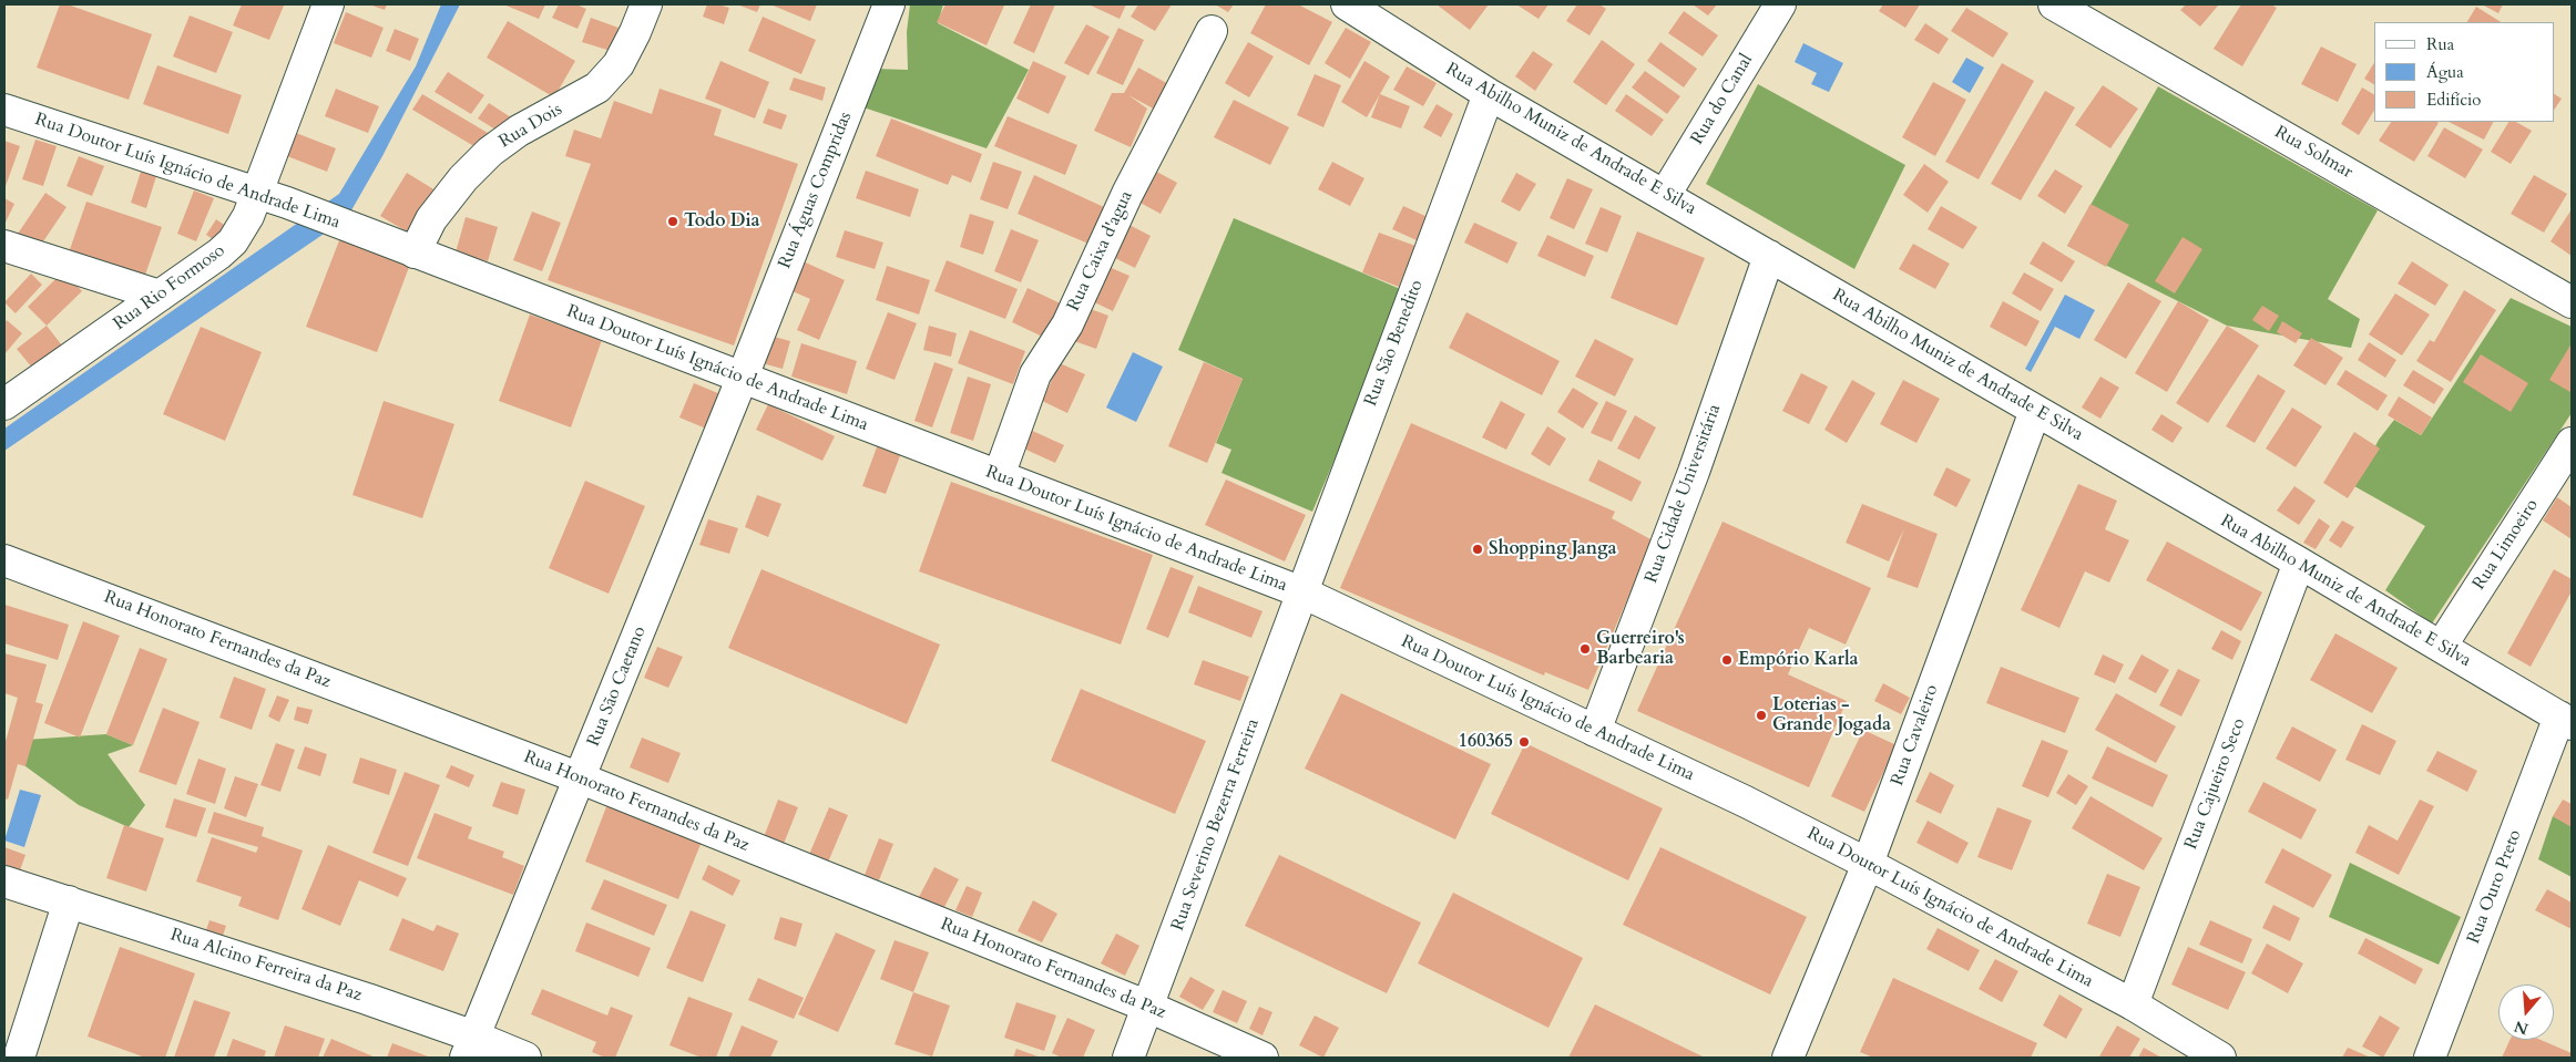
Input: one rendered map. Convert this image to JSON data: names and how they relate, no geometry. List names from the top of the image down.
{
  "streets": {
    "street": [
      "Rua do Canal",
      "Rua Dois",
      "Rua Abilho Muniz de Andrade E Silva",
      "Rua Solmar",
      "Rua Doutor Luís Ignácio de Andrade Lima",
      "Rua Águas Compridas",
      "Rua Caixa d'agua",
      "Rua Rio Formoso",
      "Rua São Benedito",
      "Rua Cidade Universitária",
      "Rua Limoeiro",
      "Rua Honorato Fernandes da Paz",
      "Rua São Caetano",
      "Rua Cavaleiro",
      "Rua Cajueiro Seco",
      "Rua Severino Bezerra Ferreira",
      "Rua Ouro Preto",
      "Rua Alcino Ferreira da Paz"
    ]
  },
  "crossings": [
    ["Rua do Canal", "Rua Abilho Muniz de Andrade E Silva"],
    ["Rua Dois", "Rua Doutor Luís Ignácio de Andrade Lima"],
    ["Rua Abilho Muniz de Andrade E Silva", "Rua São Benedito"],
    ["Rua Abilho Muniz de Andrade E Silva", "Rua Cidade Universitária"],
    ["Rua Abilho Muniz de Andrade E Silva", "Rua Limoeiro"],
    ["Rua Abilho Muniz de Andrade E Silva", "Rua Cavaleiro"],
    ["Rua Abilho Muniz de Andrade E Silva", "Rua Cajueiro Seco"],
    ["Rua Abilho Muniz de Andrade E Silva", "Rua Ouro Preto"],
    ["Rua Doutor Luís Ignácio de Andrade Lima", "Rua Águas Compridas"],
    ["Rua Doutor Luís Ignácio de Andrade Lima", "Rua Caixa d'agua"],
    ["Rua Doutor Luís Ignácio de Andrade Lima", "Rua Rio Formoso"],
    ["Rua Doutor Luís Ignácio de Andrade Lima", "Rua São Benedito"],
    ["Rua Doutor Luís Ignácio de Andrade Lima", "Rua Cidade Universitária"],
    ["Rua Doutor Luís Ignácio de Andrade Lima", "Rua São Caetano"],
    ["Rua Doutor Luís Ignácio de Andrade Lima", "Rua Cavaleiro"],
    ["Rua Doutor Luís Ignácio de Andrade Lima", "Rua Cajueiro Seco"],
    ["Rua Doutor Luís Ignácio de Andrade Lima", "Rua Severino Bezerra Ferreira"],
    ["Rua Águas Compridas", "Rua São Caetano"],
    ["Rua São Benedito", "Rua Severino Bezerra Ferreira"],
    ["Rua Honorato Fernandes da Paz", "Rua São Caetano"],
    ["Rua Honorato Fernandes da Paz", "Rua Severino Bezerra Ferreira"],
    ["Rua São Caetano", "Rua Alcino Ferreira da Paz"]
  ],
  "places": [
    "Todo Dia",
    "Shopping Janga",
    "Guerreiro's Barbearia",
    "Empório Karla",
    "Loterias - Grande Jogada",
    "160365"
  ],
  "legend": ["Rua", "Água", "Edifício"],
  "north": "bottom"
}
